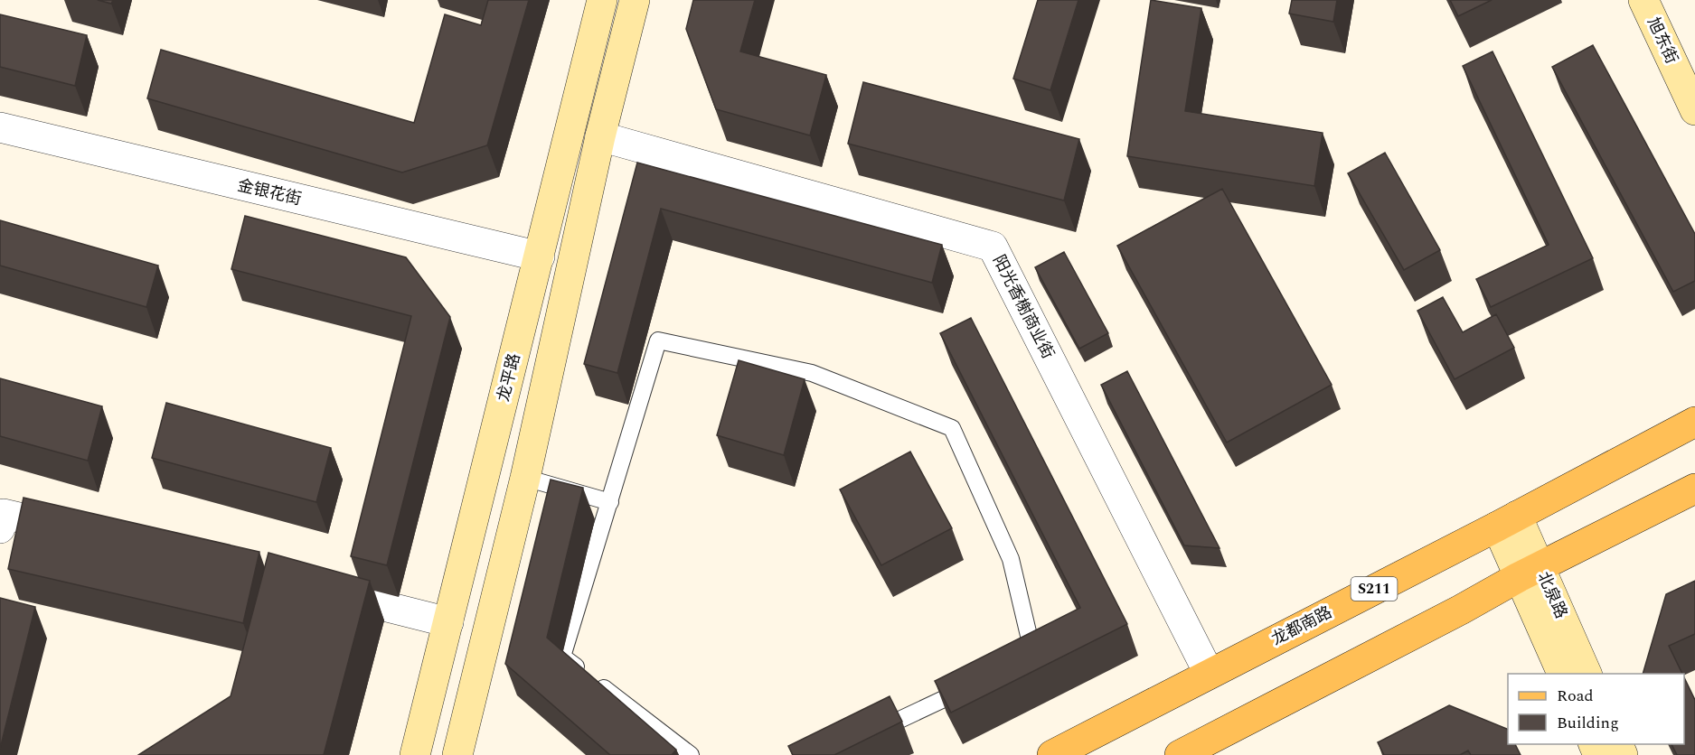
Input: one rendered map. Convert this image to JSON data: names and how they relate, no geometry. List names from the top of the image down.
{
  "streets": {
    "main road": ["S211", "龙都南路"],
    "street": [
      "旭东街",
      "金银花街",
      "阳光香榭商业街",
      "龙平路",
      "北泉路"
    ]
  },
  "crossings": [
    ["金银花街", "龙平路"],
    ["阳光香榭商业街", "龙都南路"],
    ["北泉路", "龙都南路"]
  ],
  "legend": ["Road", "Building"]
}
